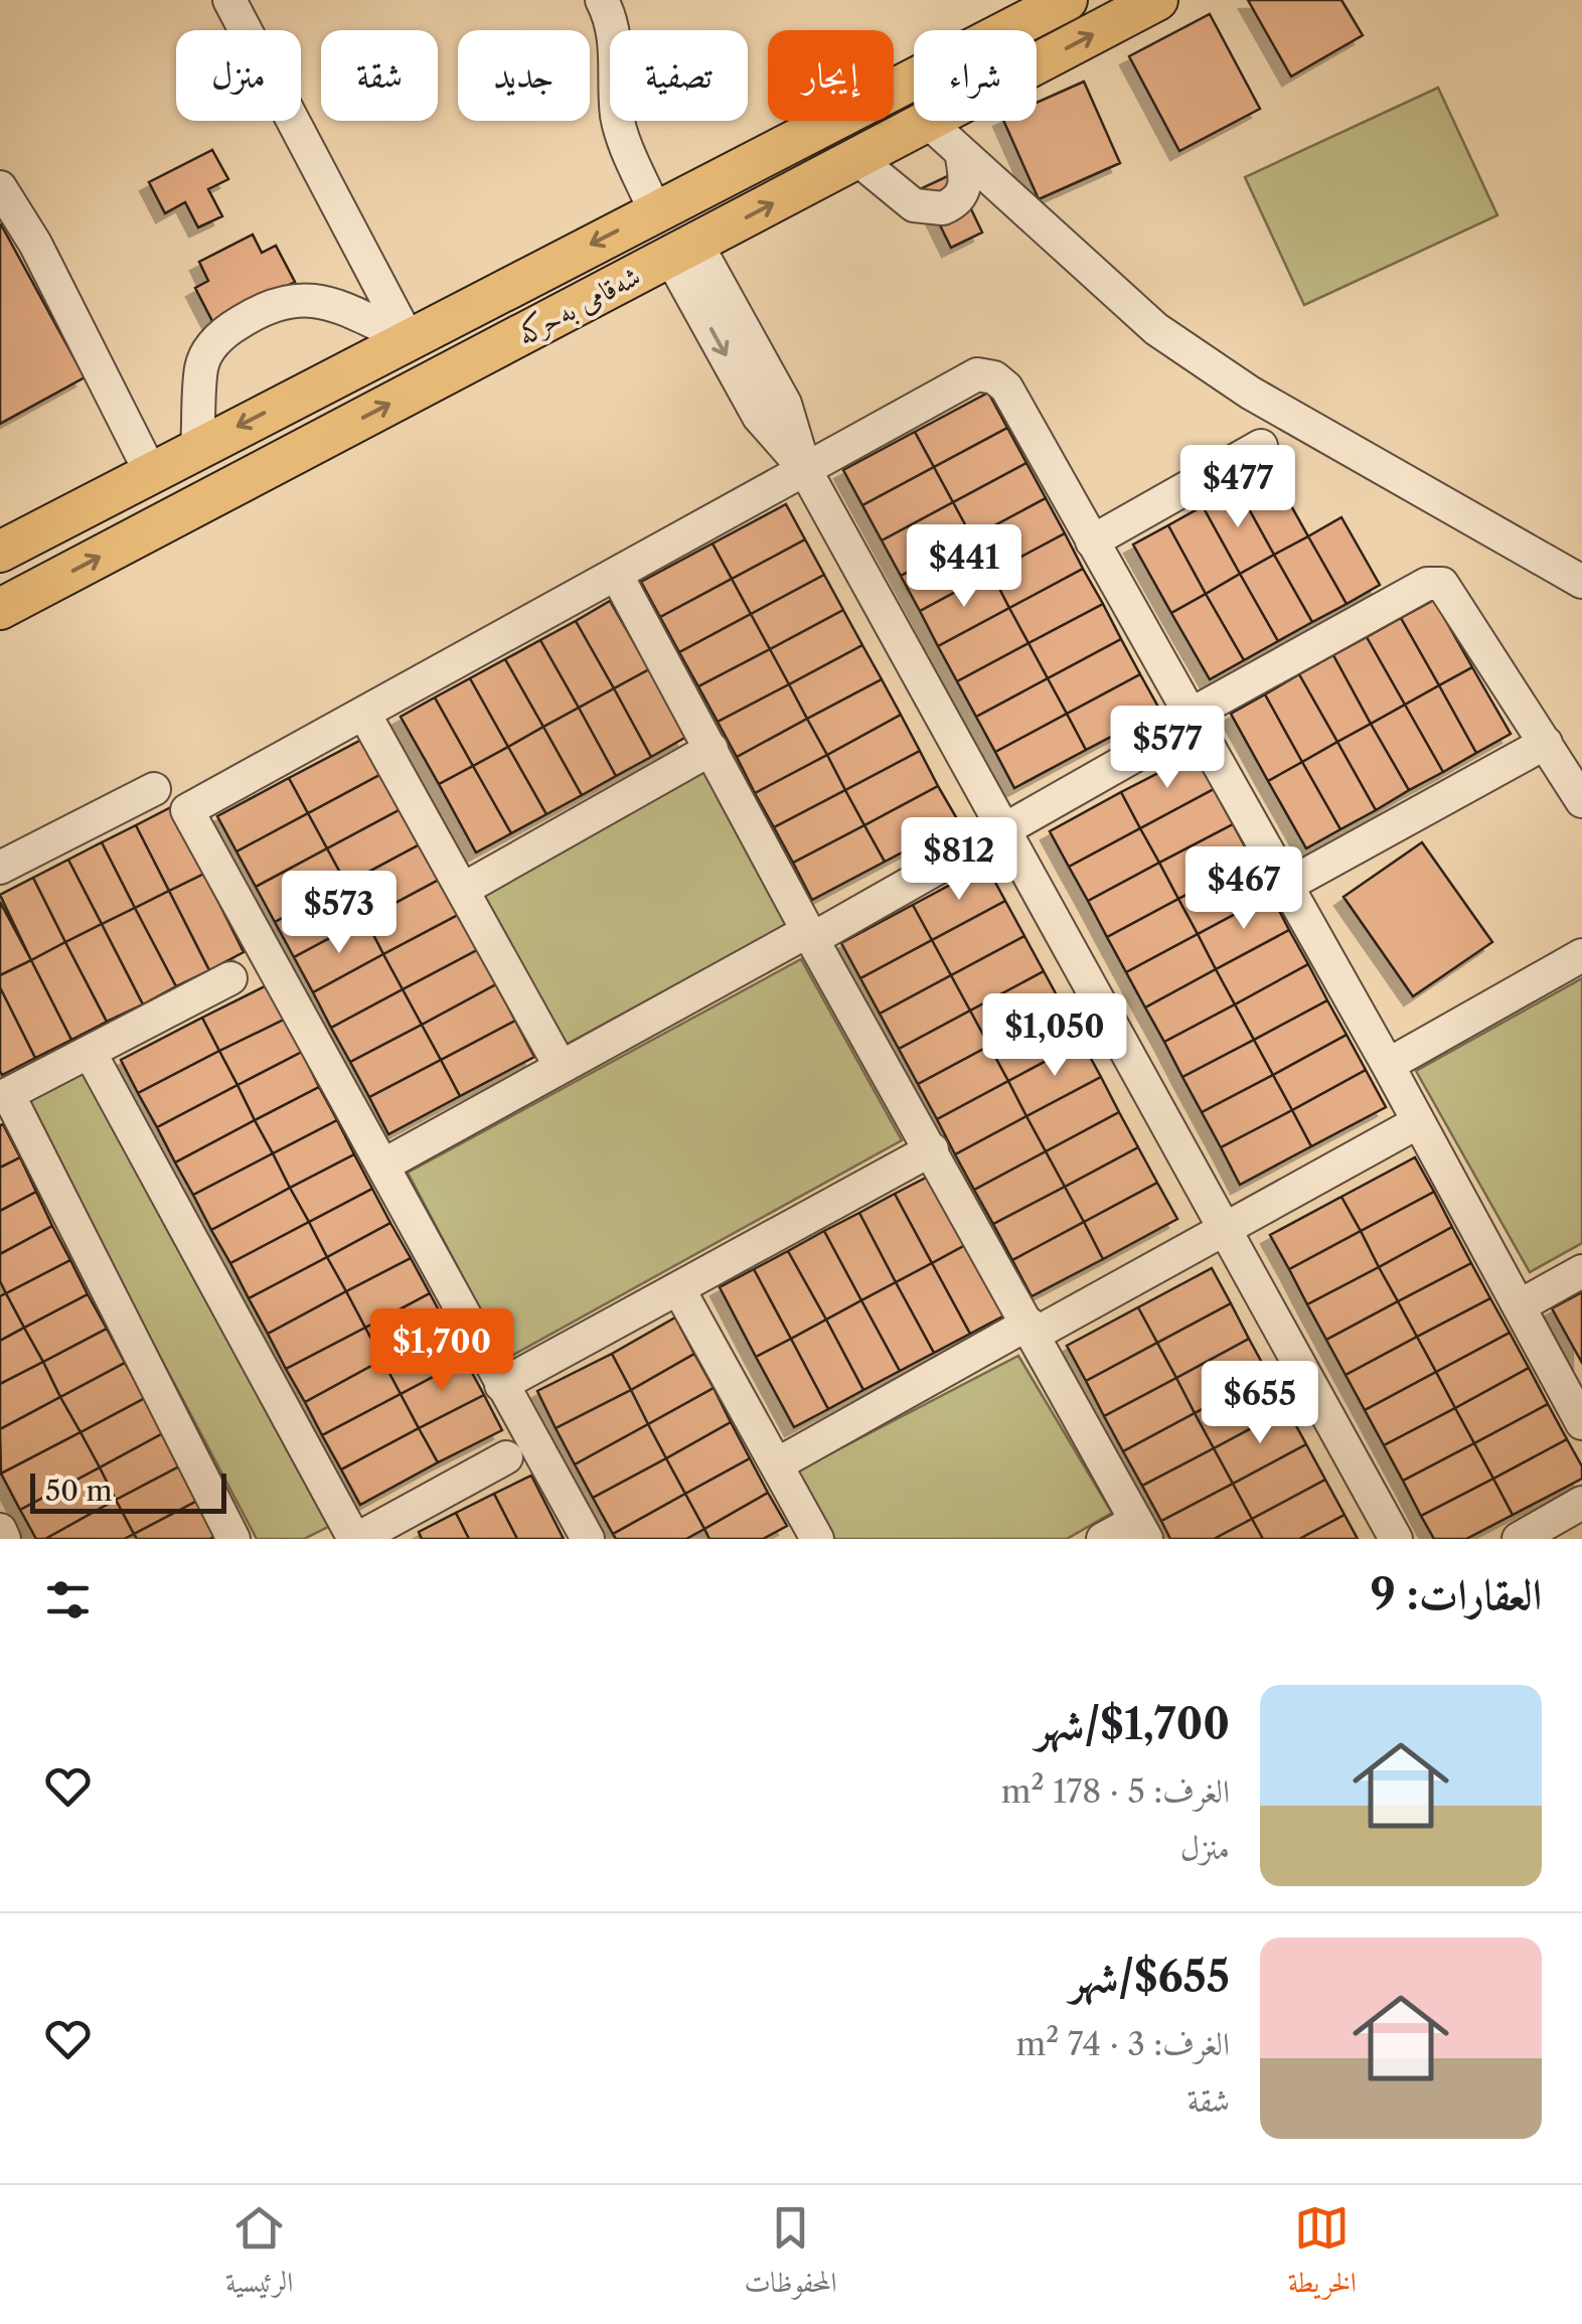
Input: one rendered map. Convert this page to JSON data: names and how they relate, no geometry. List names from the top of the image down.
{
  "streets": {
    "main road": ["شەقامی بەحرکە"]
  },
  "scale_bar": "50 m",
  "page": {
    "chip": [
      "شراء",
      "إيجار",
      "تصفية",
      "جديد",
      "شقة",
      "منزل"
    ],
    "price": [
      "$477",
      "$441",
      "$577",
      "$812",
      "$467",
      "$573",
      "$1,050",
      "$1,700",
      "$655"
    ],
    "scale": "50 m",
    "heading": "العقارات: 9",
    "list": [
      {
        "name": "$1,700/شهر",
        "note": "الغرف: 5 · 178 m² · منزل"
      },
      {
        "name": "$655/شهر",
        "note": "الغرف: 3 · 74 m² · شقة"
      }
    ],
    "tabs": ["الخريطة", "المحفوظات", "الرئيسية"]
  }
}
